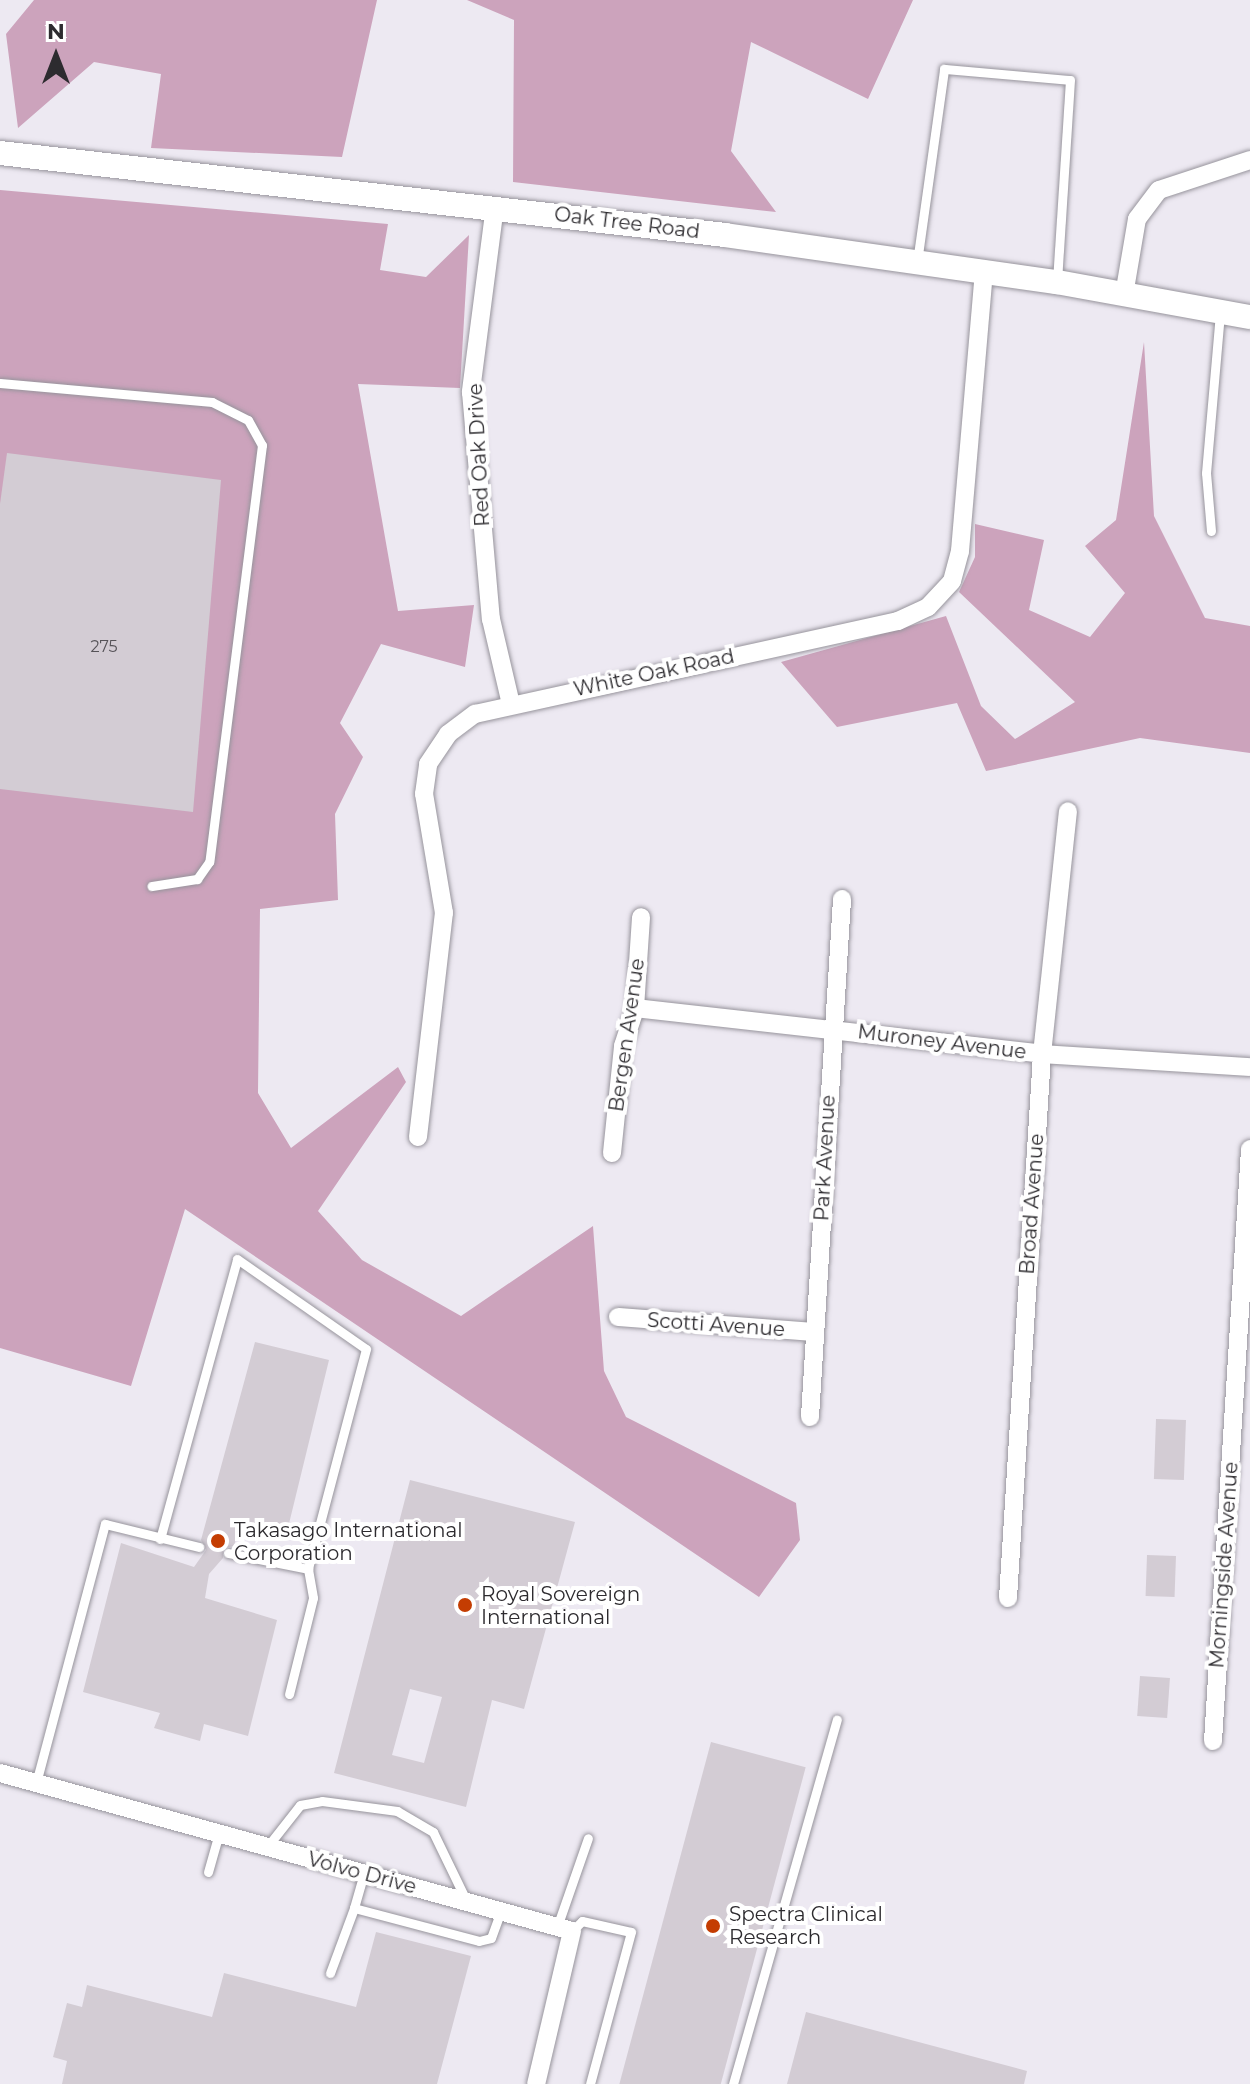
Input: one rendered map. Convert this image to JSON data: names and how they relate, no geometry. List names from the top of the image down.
{
  "streets": {
    "street": [
      "Oak Tree Road",
      "Red Oak Drive",
      "White Oak Road",
      "Bergen Avenue",
      "Muroney Avenue",
      "Park Avenue",
      "Broad Avenue",
      "Scotti Avenue",
      "Morningside Avenue",
      "Volvo Drive"
    ]
  },
  "crossings": [
    ["Oak Tree Road", "Red Oak Drive"],
    ["Oak Tree Road", "White Oak Road"],
    ["Red Oak Drive", "White Oak Road"],
    ["Bergen Avenue", "Muroney Avenue"],
    ["Muroney Avenue", "Park Avenue"],
    ["Muroney Avenue", "Broad Avenue"],
    ["Park Avenue", "Scotti Avenue"]
  ],
  "places": ["Takasago International Corporation", "Royal Sovereign International", "Spectra Clinical Research"],
  "house_numbers": ["275"],
  "north": "top"
}
